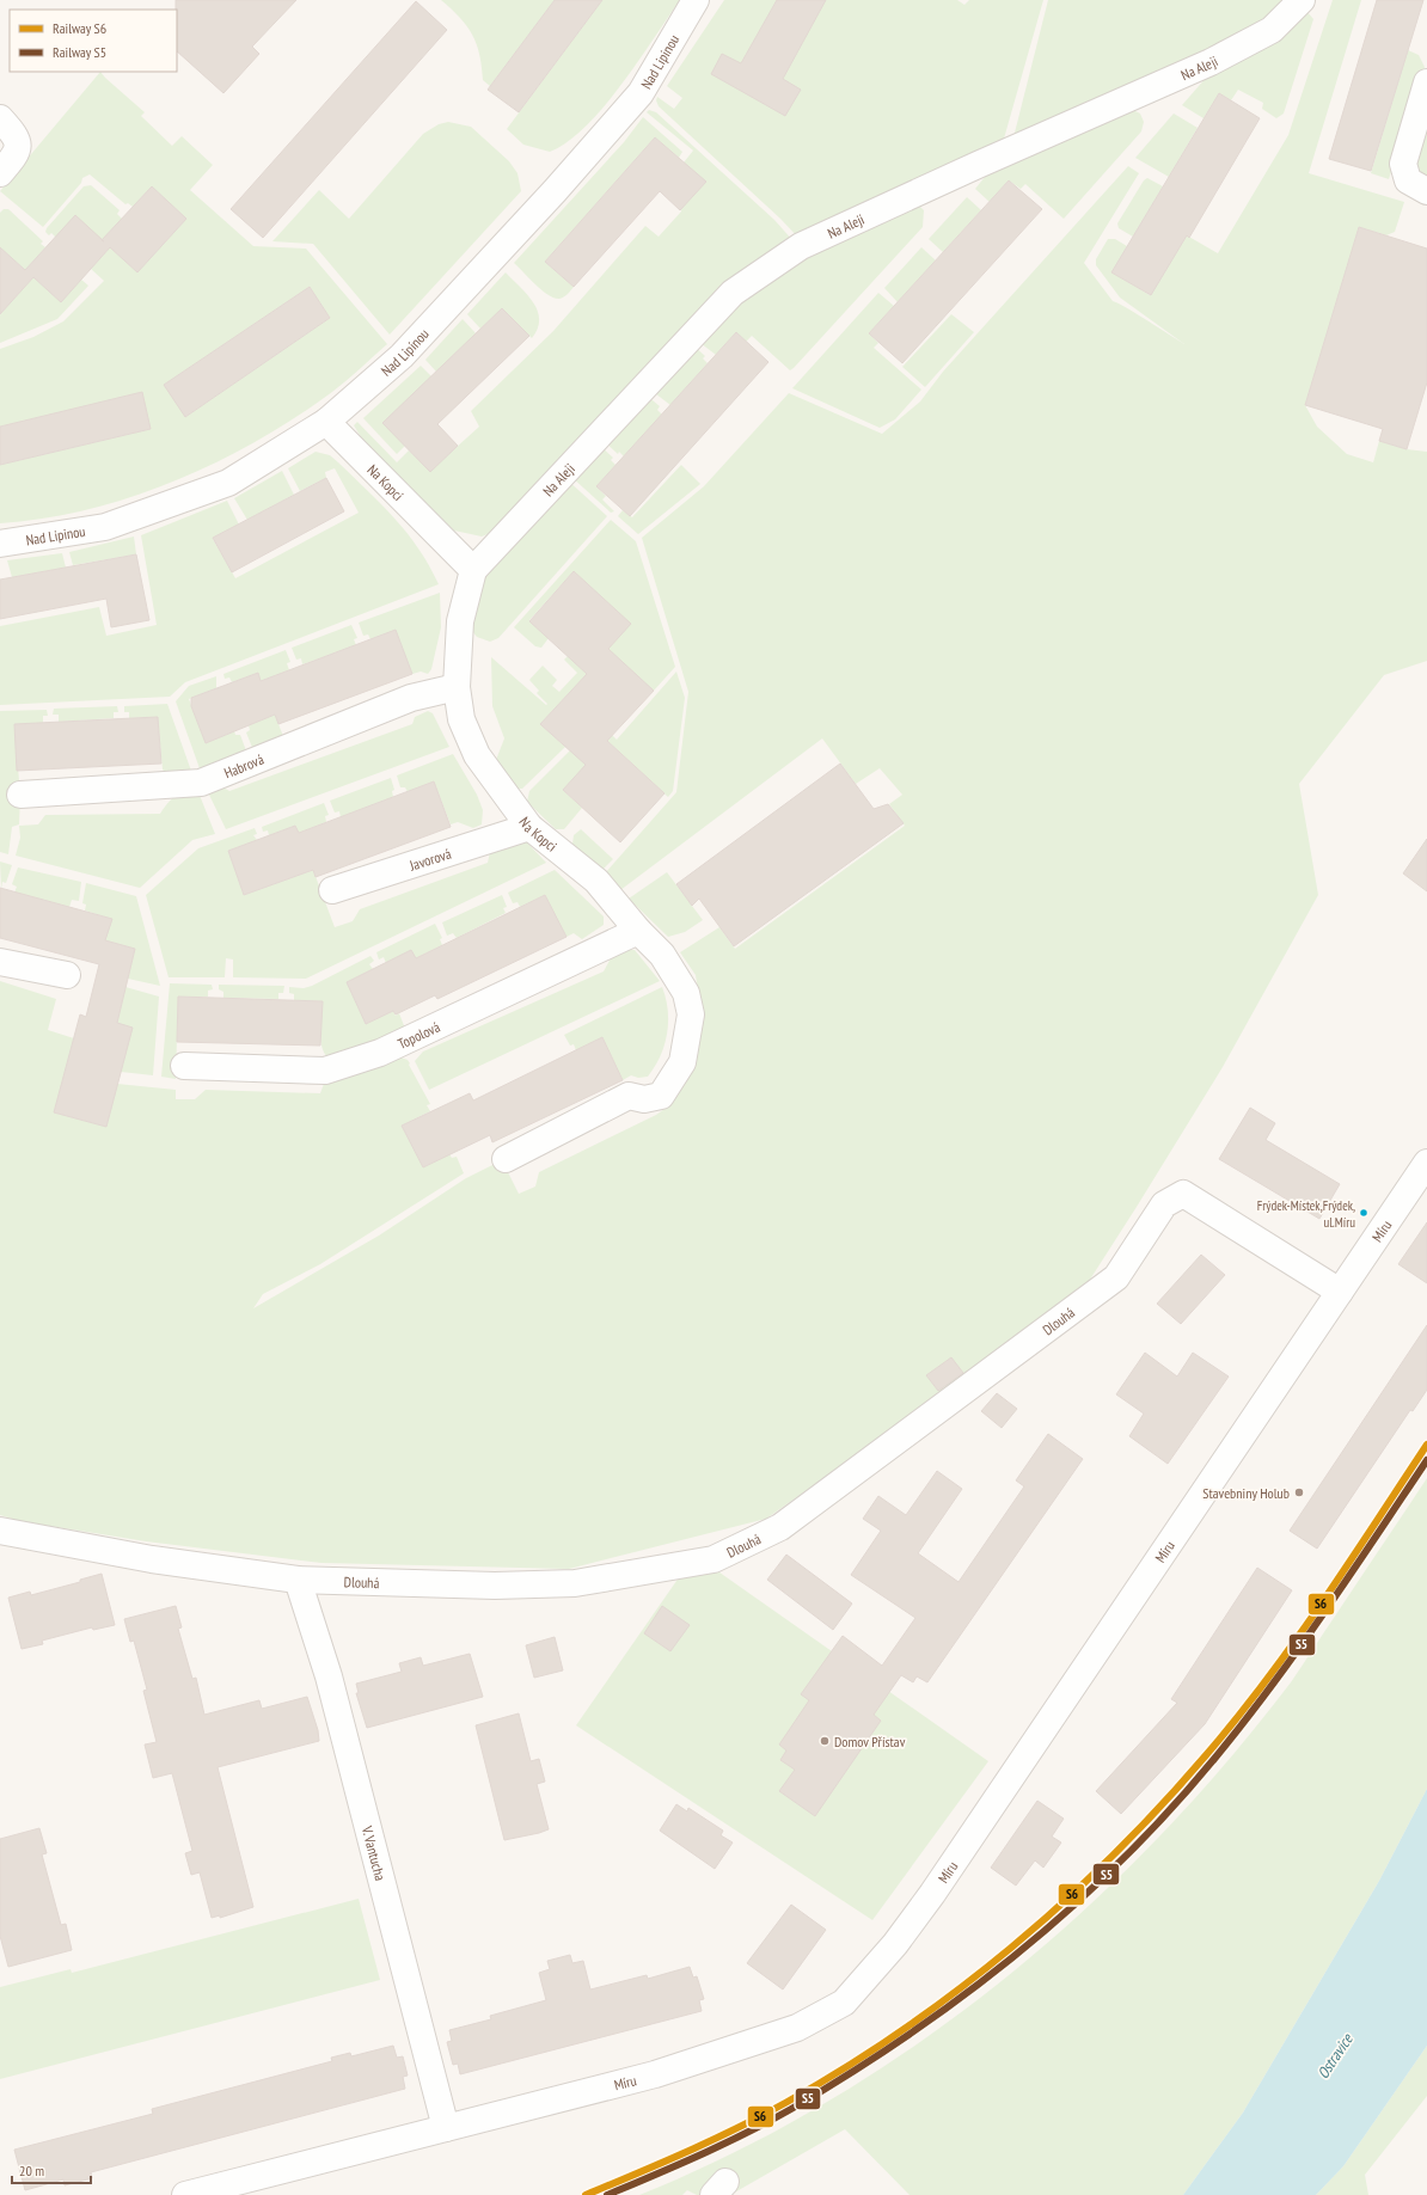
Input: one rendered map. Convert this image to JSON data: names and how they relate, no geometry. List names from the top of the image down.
{
  "streets": {
    "street": [
      "Nad Lipinou",
      "Na Aleji",
      "Na Kopci",
      "Habrová",
      "Javorová",
      "Topolová",
      "Míru",
      "Dlouhá",
      "V. Vantucha"
    ]
  },
  "crossings": [
    ["Nad Lipinou", "Na Kopci"],
    ["Na Aleji", "Na Kopci"],
    ["Na Kopci", "Habrová"],
    ["Na Kopci", "Javorová"],
    ["Na Kopci", "Topolová"],
    ["Míru", "Dlouhá"],
    ["Míru", "V. Vantucha"],
    ["Dlouhá", "V. Vantucha"]
  ],
  "water": ["Ostravice"],
  "places": ["Frýdek-Místek,Frýdek, ul.Míru", "Stavebniny Holub", "Domov Přístav"],
  "lines": ["rail line S6", "rail line S5"],
  "legend": ["Railway S6", "Railway S5"],
  "scale_bar": "20 m"
}
